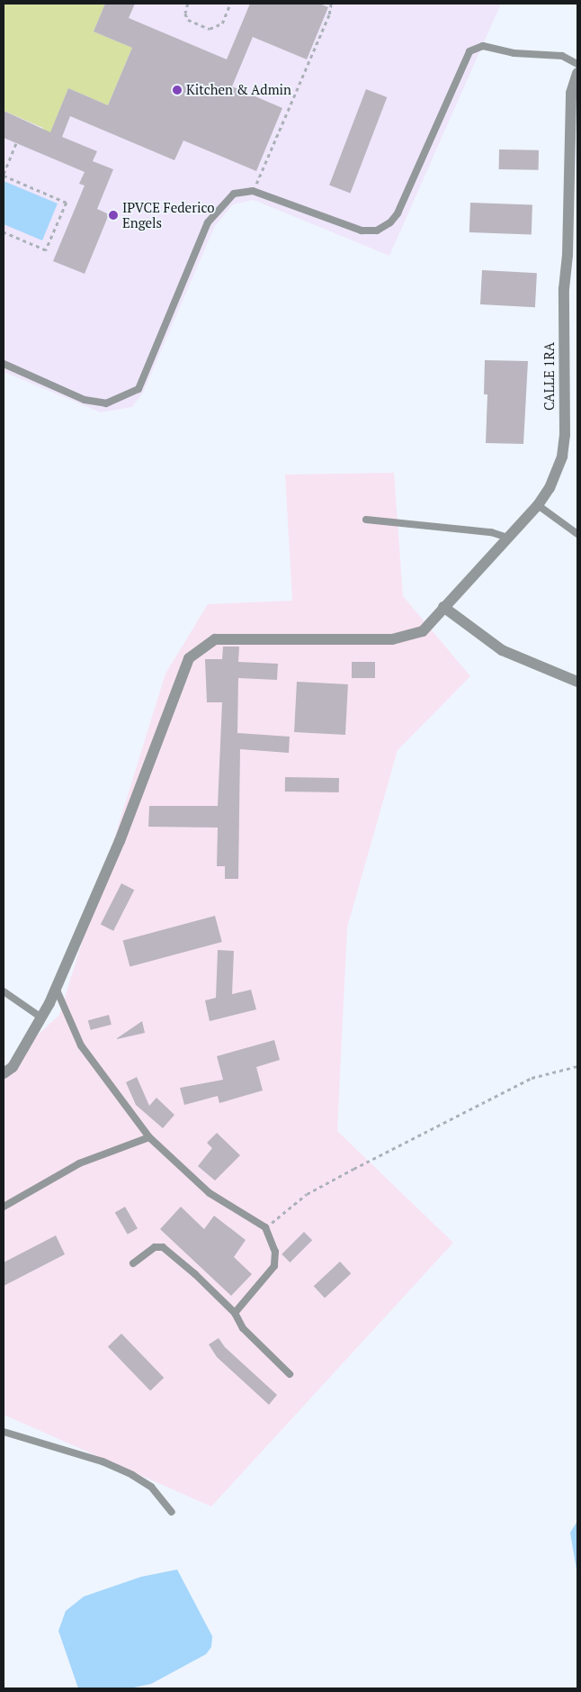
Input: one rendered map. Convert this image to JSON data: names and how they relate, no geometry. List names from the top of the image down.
{
  "streets": {
    "street": ["CALLE 1RA"]
  },
  "places": ["Kitchen & Admin", "IPVCE Federico Engels"]
}
